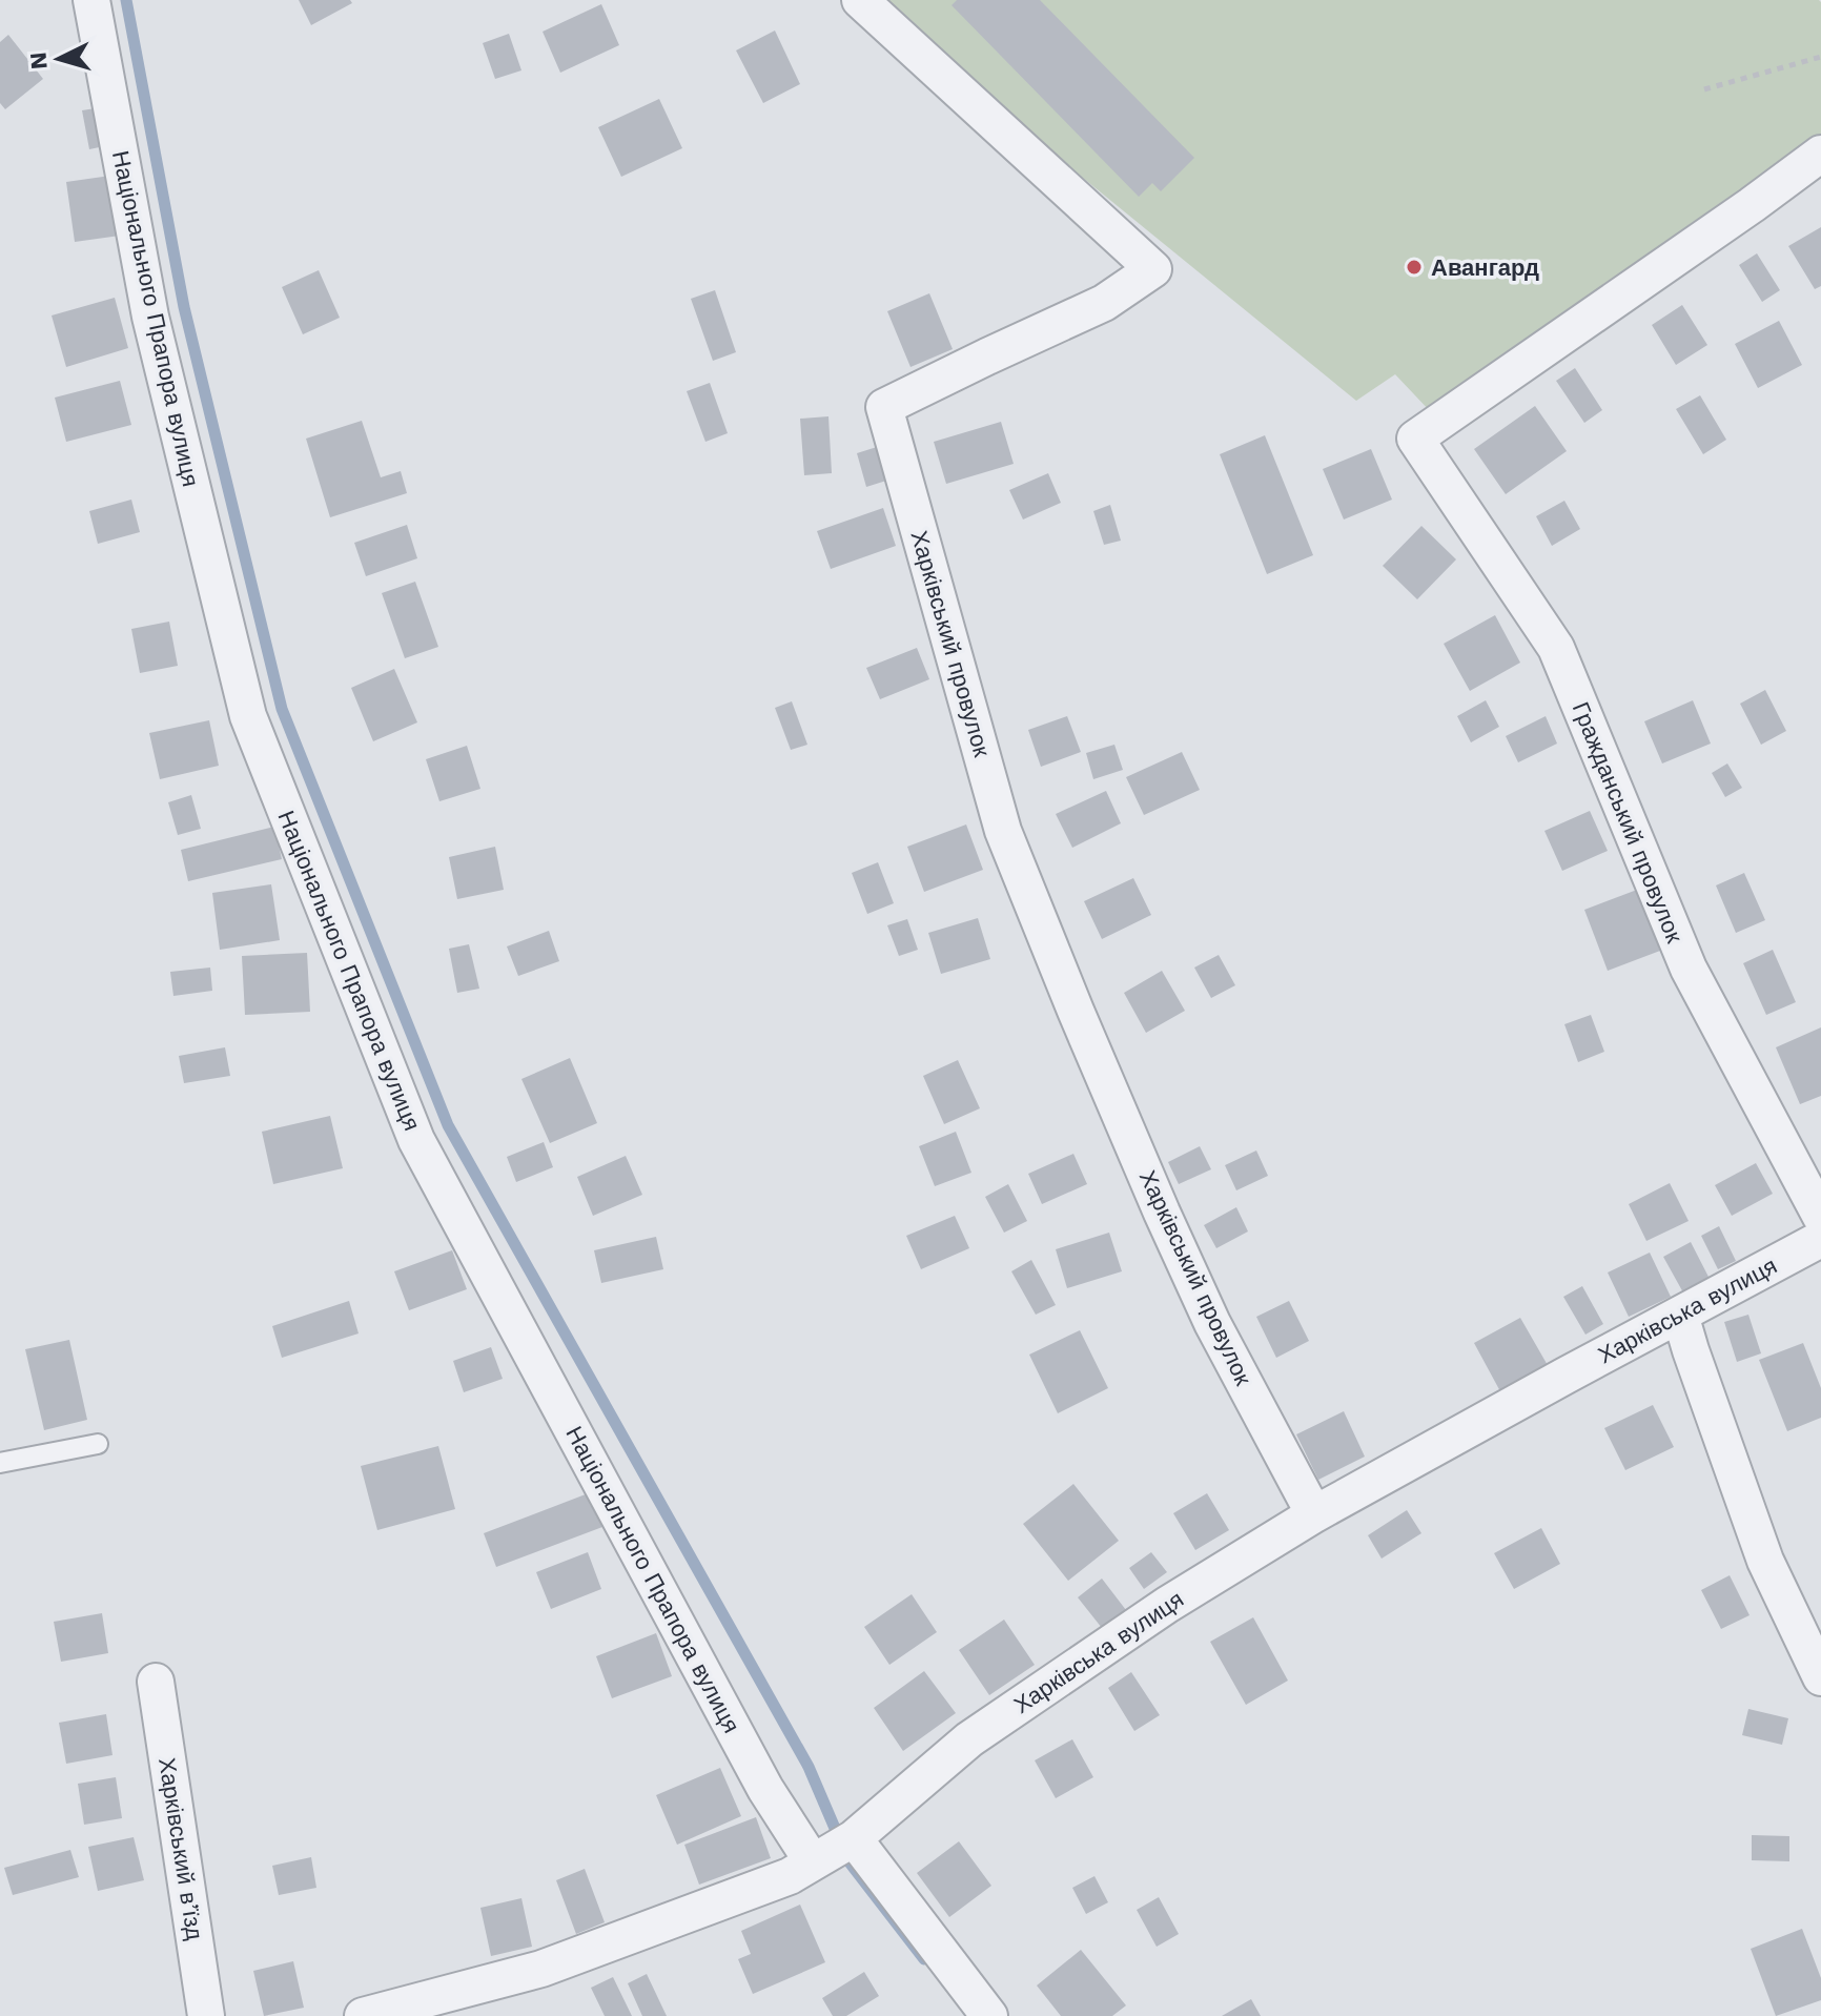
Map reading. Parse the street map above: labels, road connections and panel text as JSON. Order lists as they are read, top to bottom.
{
  "streets": {
    "street": [
      "Національного Прапора вулиця",
      "Харківський провулок",
      "Гражданський провулок",
      "Харківська вулиця",
      "Харківський в’їзд"
    ]
  },
  "crossings": [
    ["Національного Прапора вулиця", "Харківська вулиця"],
    ["Харківський провулок", "Харківська вулиця"]
  ],
  "places": ["Авангард"],
  "north": "left"
}
